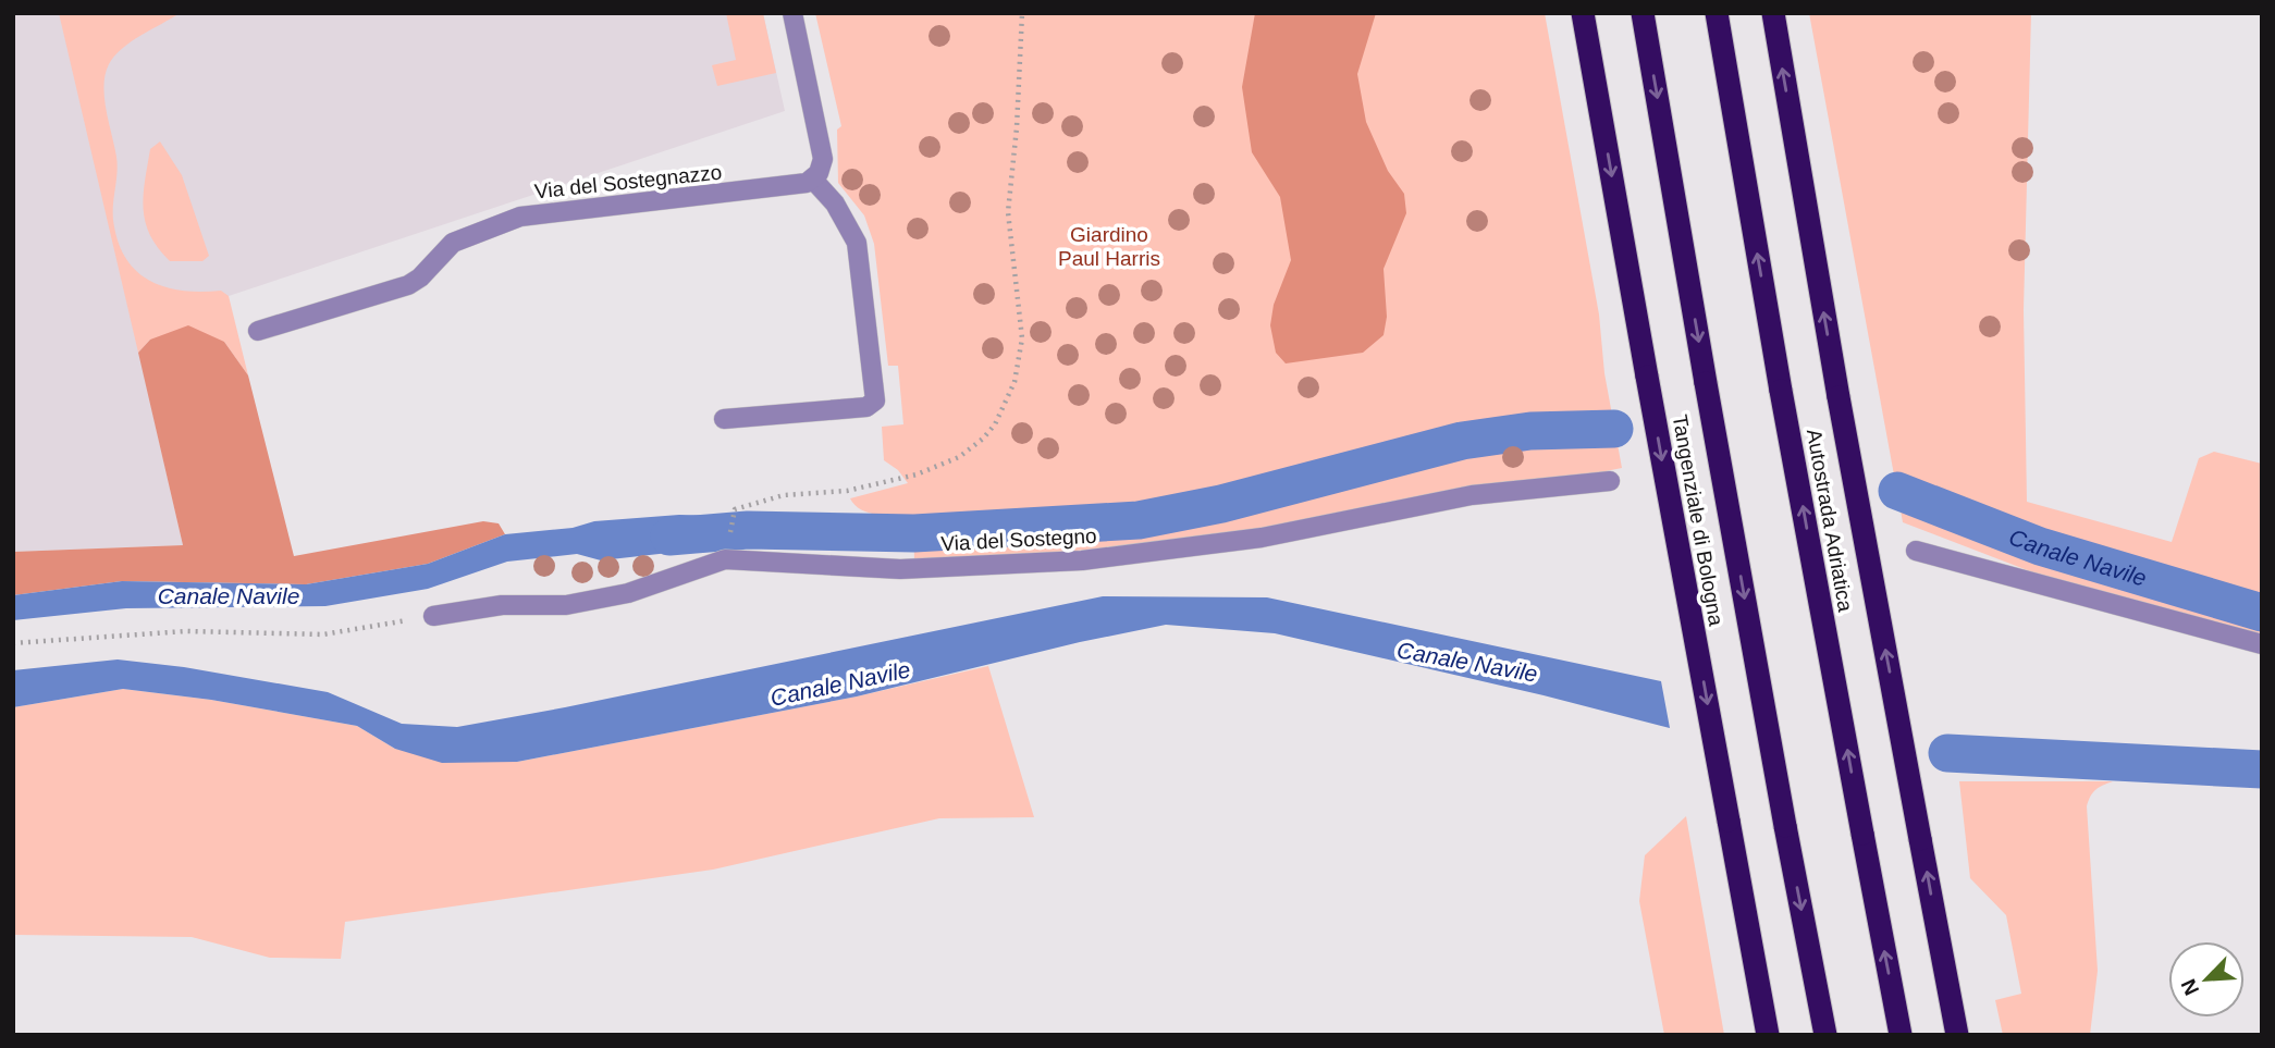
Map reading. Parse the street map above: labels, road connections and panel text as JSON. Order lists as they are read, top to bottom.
{
  "streets": {
    "highway": ["Tangenziale di Bologna", "Autostrada Adriatica"],
    "street": ["Via del Sostegnazzo", "Via del Sostegno"]
  },
  "water": ["Canale Navile"],
  "parks": ["Giardino Paul Harris"],
  "north": "bottom left"
}
